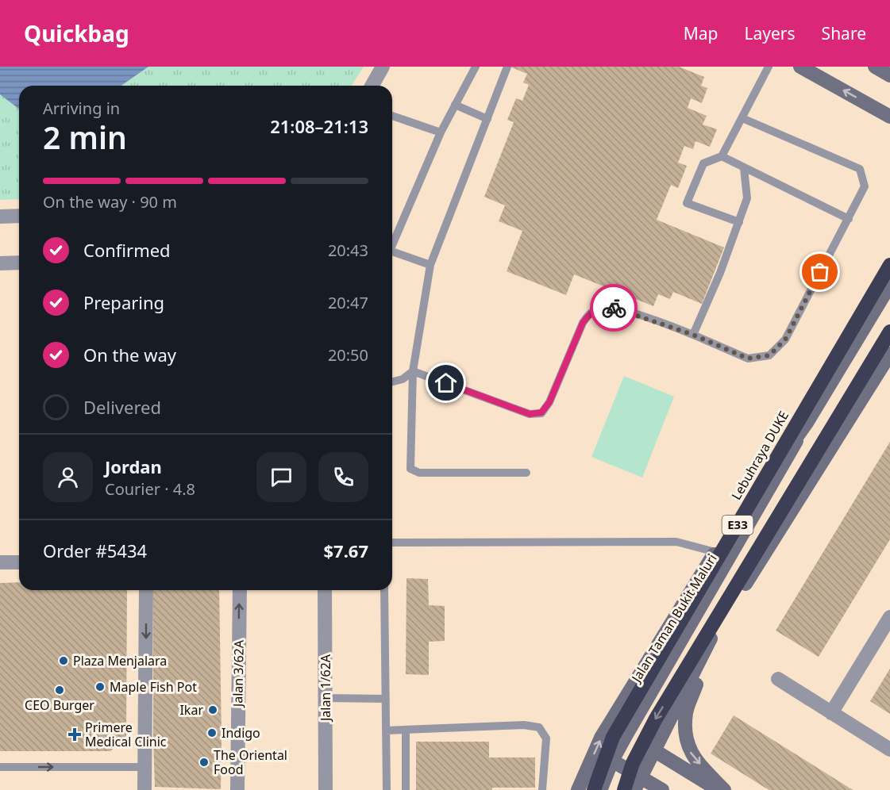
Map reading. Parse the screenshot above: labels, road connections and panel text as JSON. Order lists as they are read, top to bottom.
{
  "streets": {
    "highway": ["Lebuhraya DUKE", "E33"],
    "main road": ["Jalan Taman Bukit Maluri"],
    "street": ["Jalan 3/62A", "Jalan 1/62A"]
  },
  "places": {
    "other": [
      "Plaza Menjalara",
      "Maple Fish Pot",
      "CEO Burger",
      "Ikar",
      "Indigo",
      "The Oriental Food"
    ],
    "health": ["Primere Medical Clinic"]
  },
  "page": {
    "header": "Quickbag",
    "nav": ["Map", "Layers", "Share"],
    "heading": ["2 min", "Arriving in", "21:08–21:13"],
    "panel": [
      "Jordan",
      "Courier · 4.8",
      "Order #5434",
      "$7.67"
    ],
    "bar": "On the way · 90 m",
    "list": [
      ["Confirmed", "20:43"],
      ["Preparing", "20:47"],
      ["On the way", "20:50"],
      "Delivered"
    ]
  }
}
